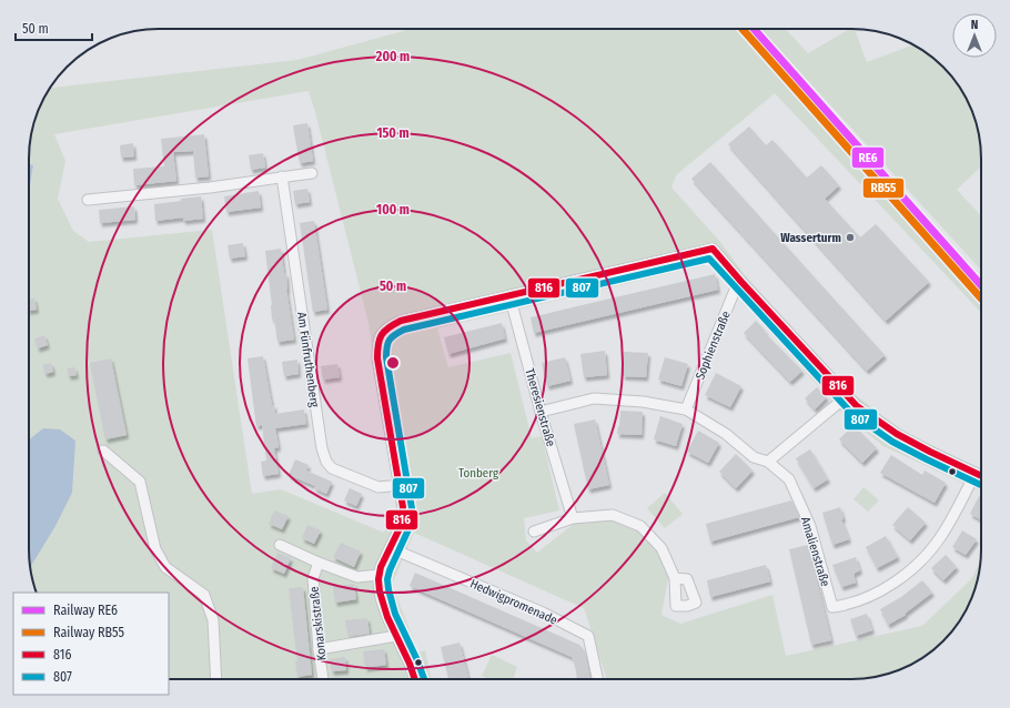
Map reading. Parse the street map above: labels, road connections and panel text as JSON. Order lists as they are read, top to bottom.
{
  "streets": {
    "street": [
      "Sophienstraße",
      "Am Fünfruthenberg",
      "Theresienstraße",
      "Amalienstraße",
      "Hedwigpromenade",
      "Konarskistraße"
    ]
  },
  "crossings": [
    ["Sophienstraße", "Amalienstraße"],
    ["Theresienstraße", "Amalienstraße"]
  ],
  "parks": ["Tonberg"],
  "places": ["Wasserturm"],
  "lines": [
    "rail line RE6",
    "rail line RB55",
    "transit line 816",
    "transit line 807"
  ],
  "legend": [
    "Railway RE6",
    "Railway RB55",
    "816",
    "807"
  ],
  "scale_bar": "50 m",
  "north": "top",
  "rings": [
    "200 m",
    "150 m",
    "100 m",
    "50 m"
  ]
}
